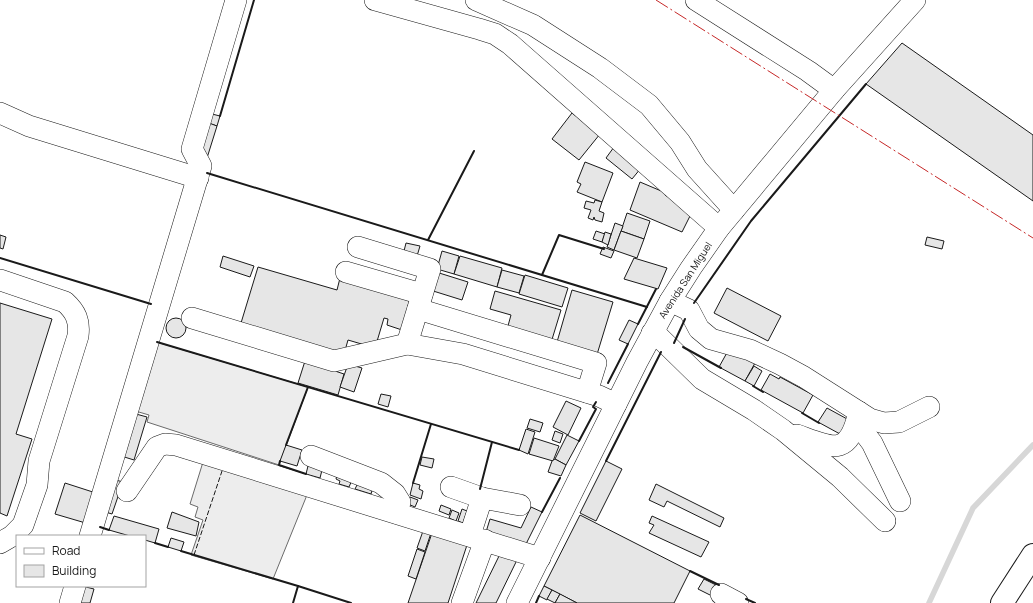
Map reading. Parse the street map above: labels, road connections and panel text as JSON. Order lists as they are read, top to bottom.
{
  "streets": {
    "street": ["Avenida San Miguel"]
  },
  "legend": ["Road", "Building"]
}
